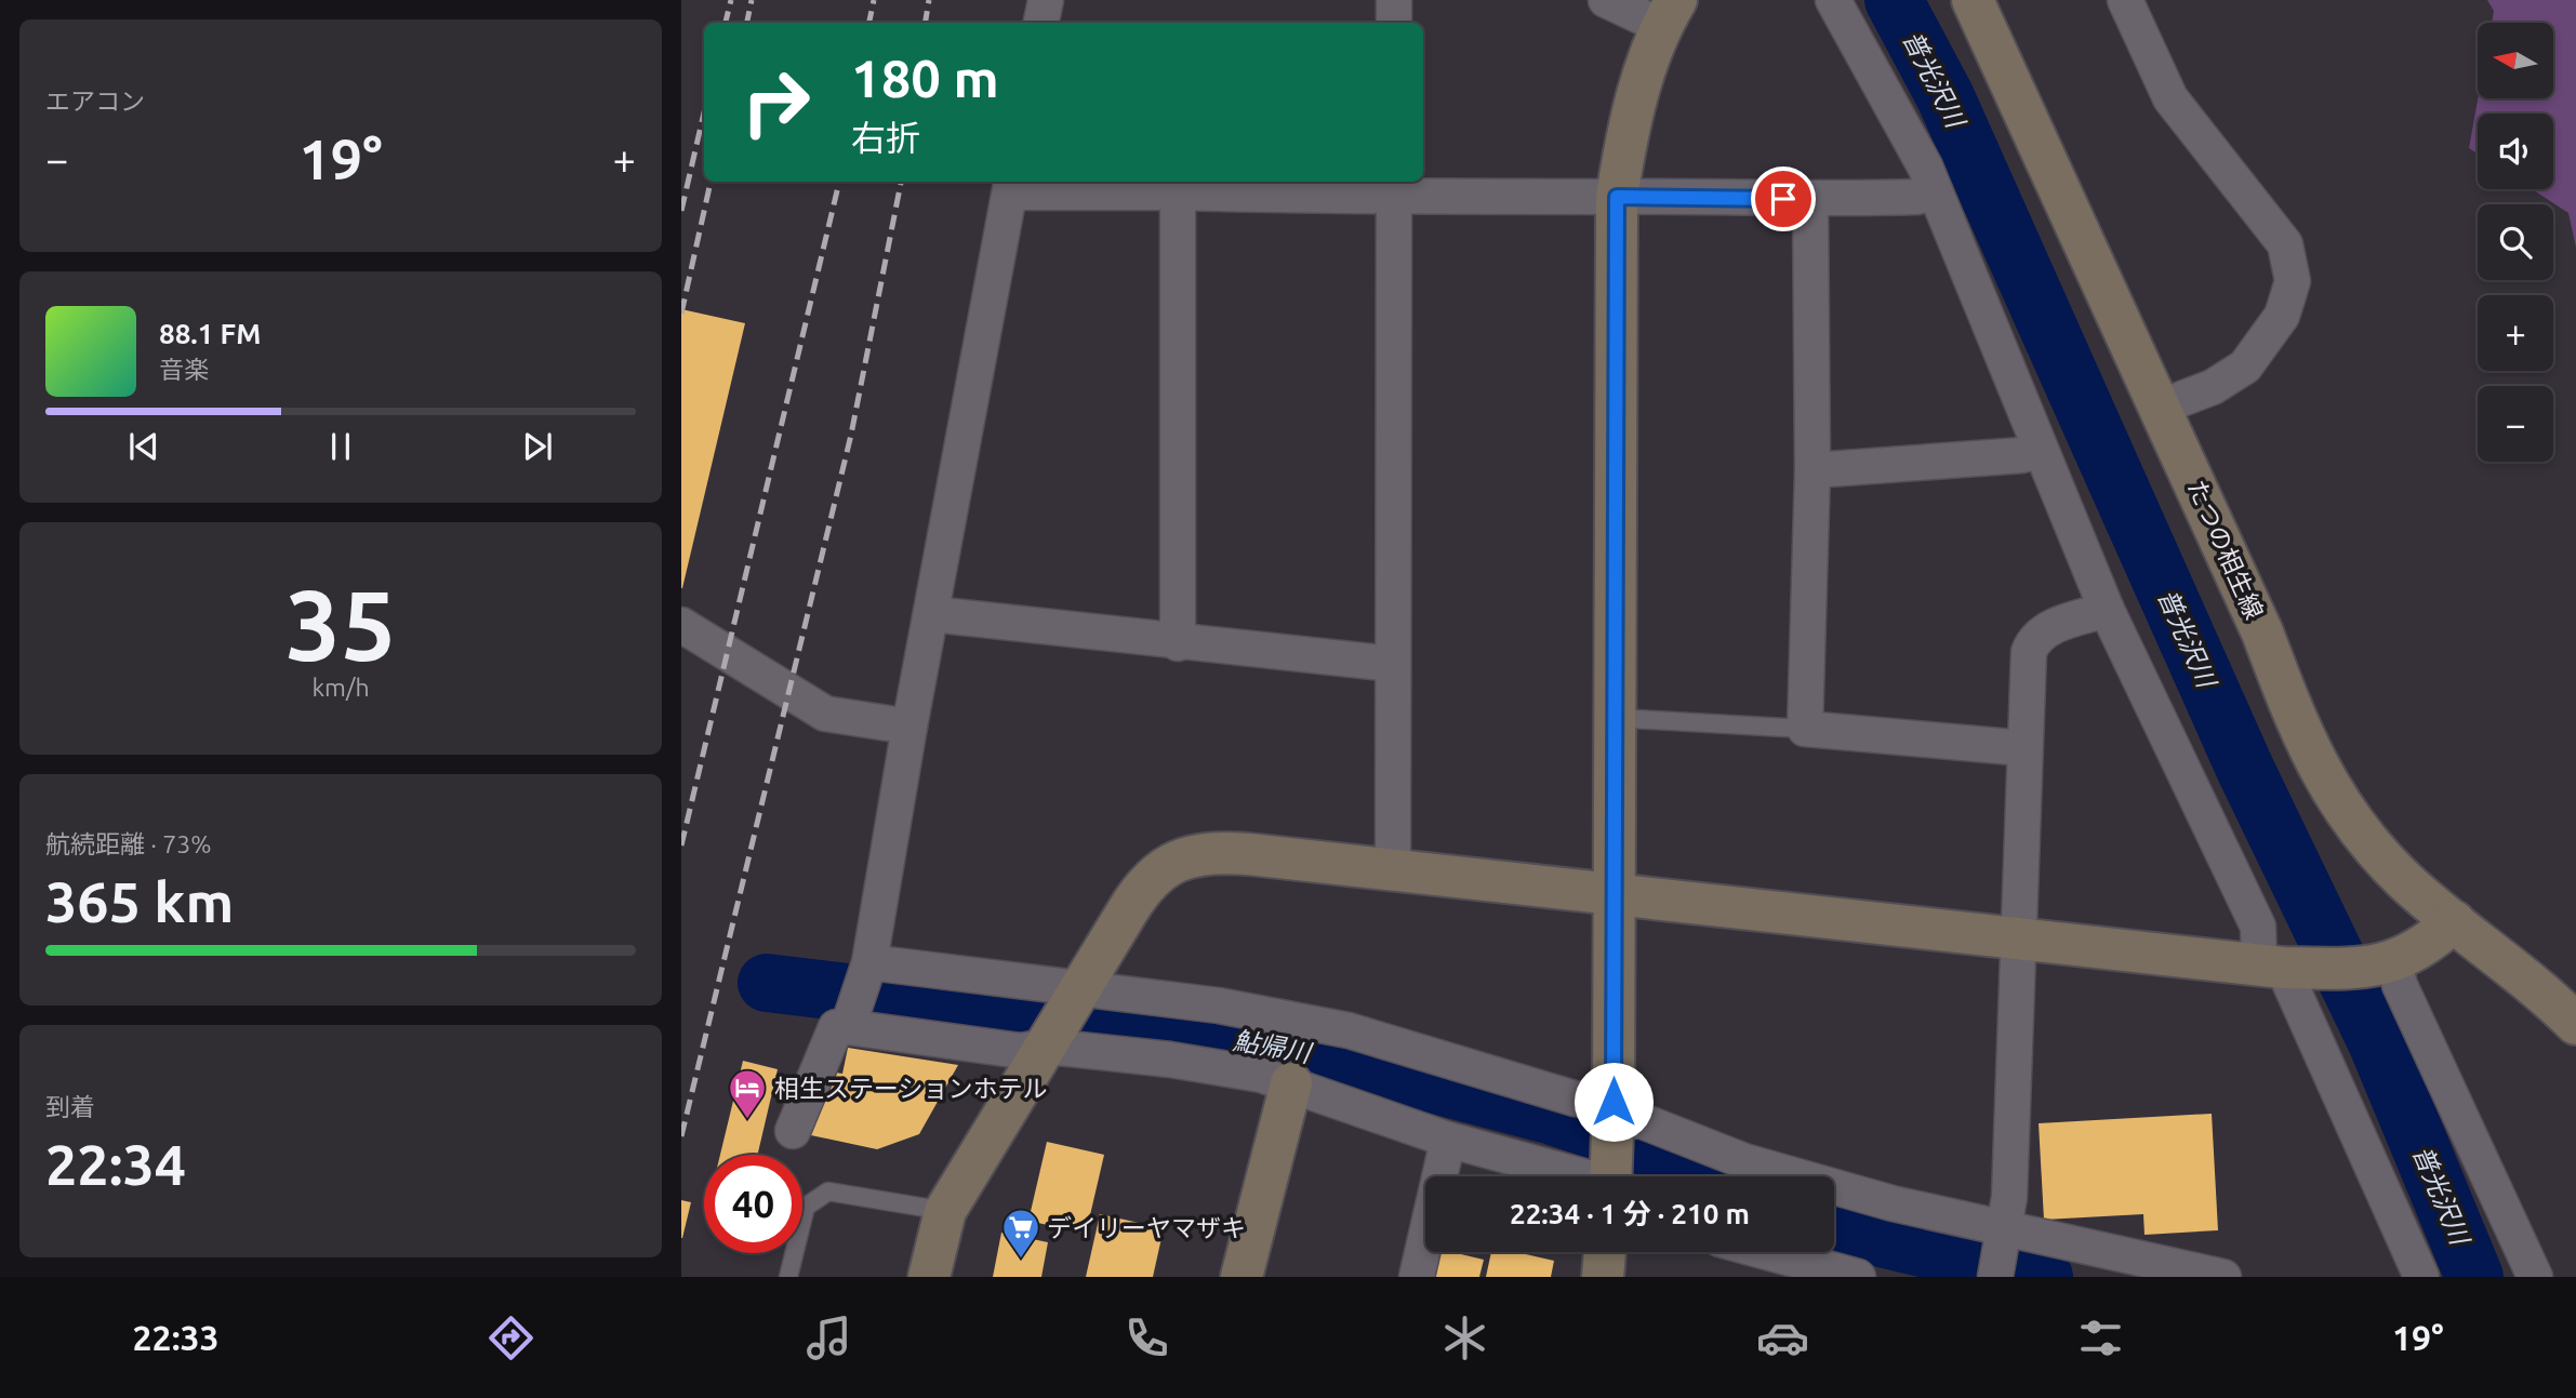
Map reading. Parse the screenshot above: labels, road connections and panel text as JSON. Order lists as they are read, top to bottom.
{
  "streets": {
    "street": ["たつの相生線"]
  },
  "water": ["普光沢川", "鮎帰川"],
  "places": {
    "hotel": ["相生ステーションホテル"],
    "supermarket": ["デイリーヤマザキ"]
  },
  "north": "left",
  "page": {
    "tile": [
      "エアコン",
      ["35", "km/h"],
      ["航続距離 · 73%", "365 km"],
      ["到着", "22:34"]
    ],
    "map_buttons": ["+", "−"],
    "turn": ["180 m", "右折"],
    "heat": ["−", "19°", "+"],
    "song": ["88.1 FM", "音楽"],
    "limit": "40",
    "trip": "22:34 · 1 分 · 210 m",
    "tabs": ["22:33", "19°"]
  }
}
